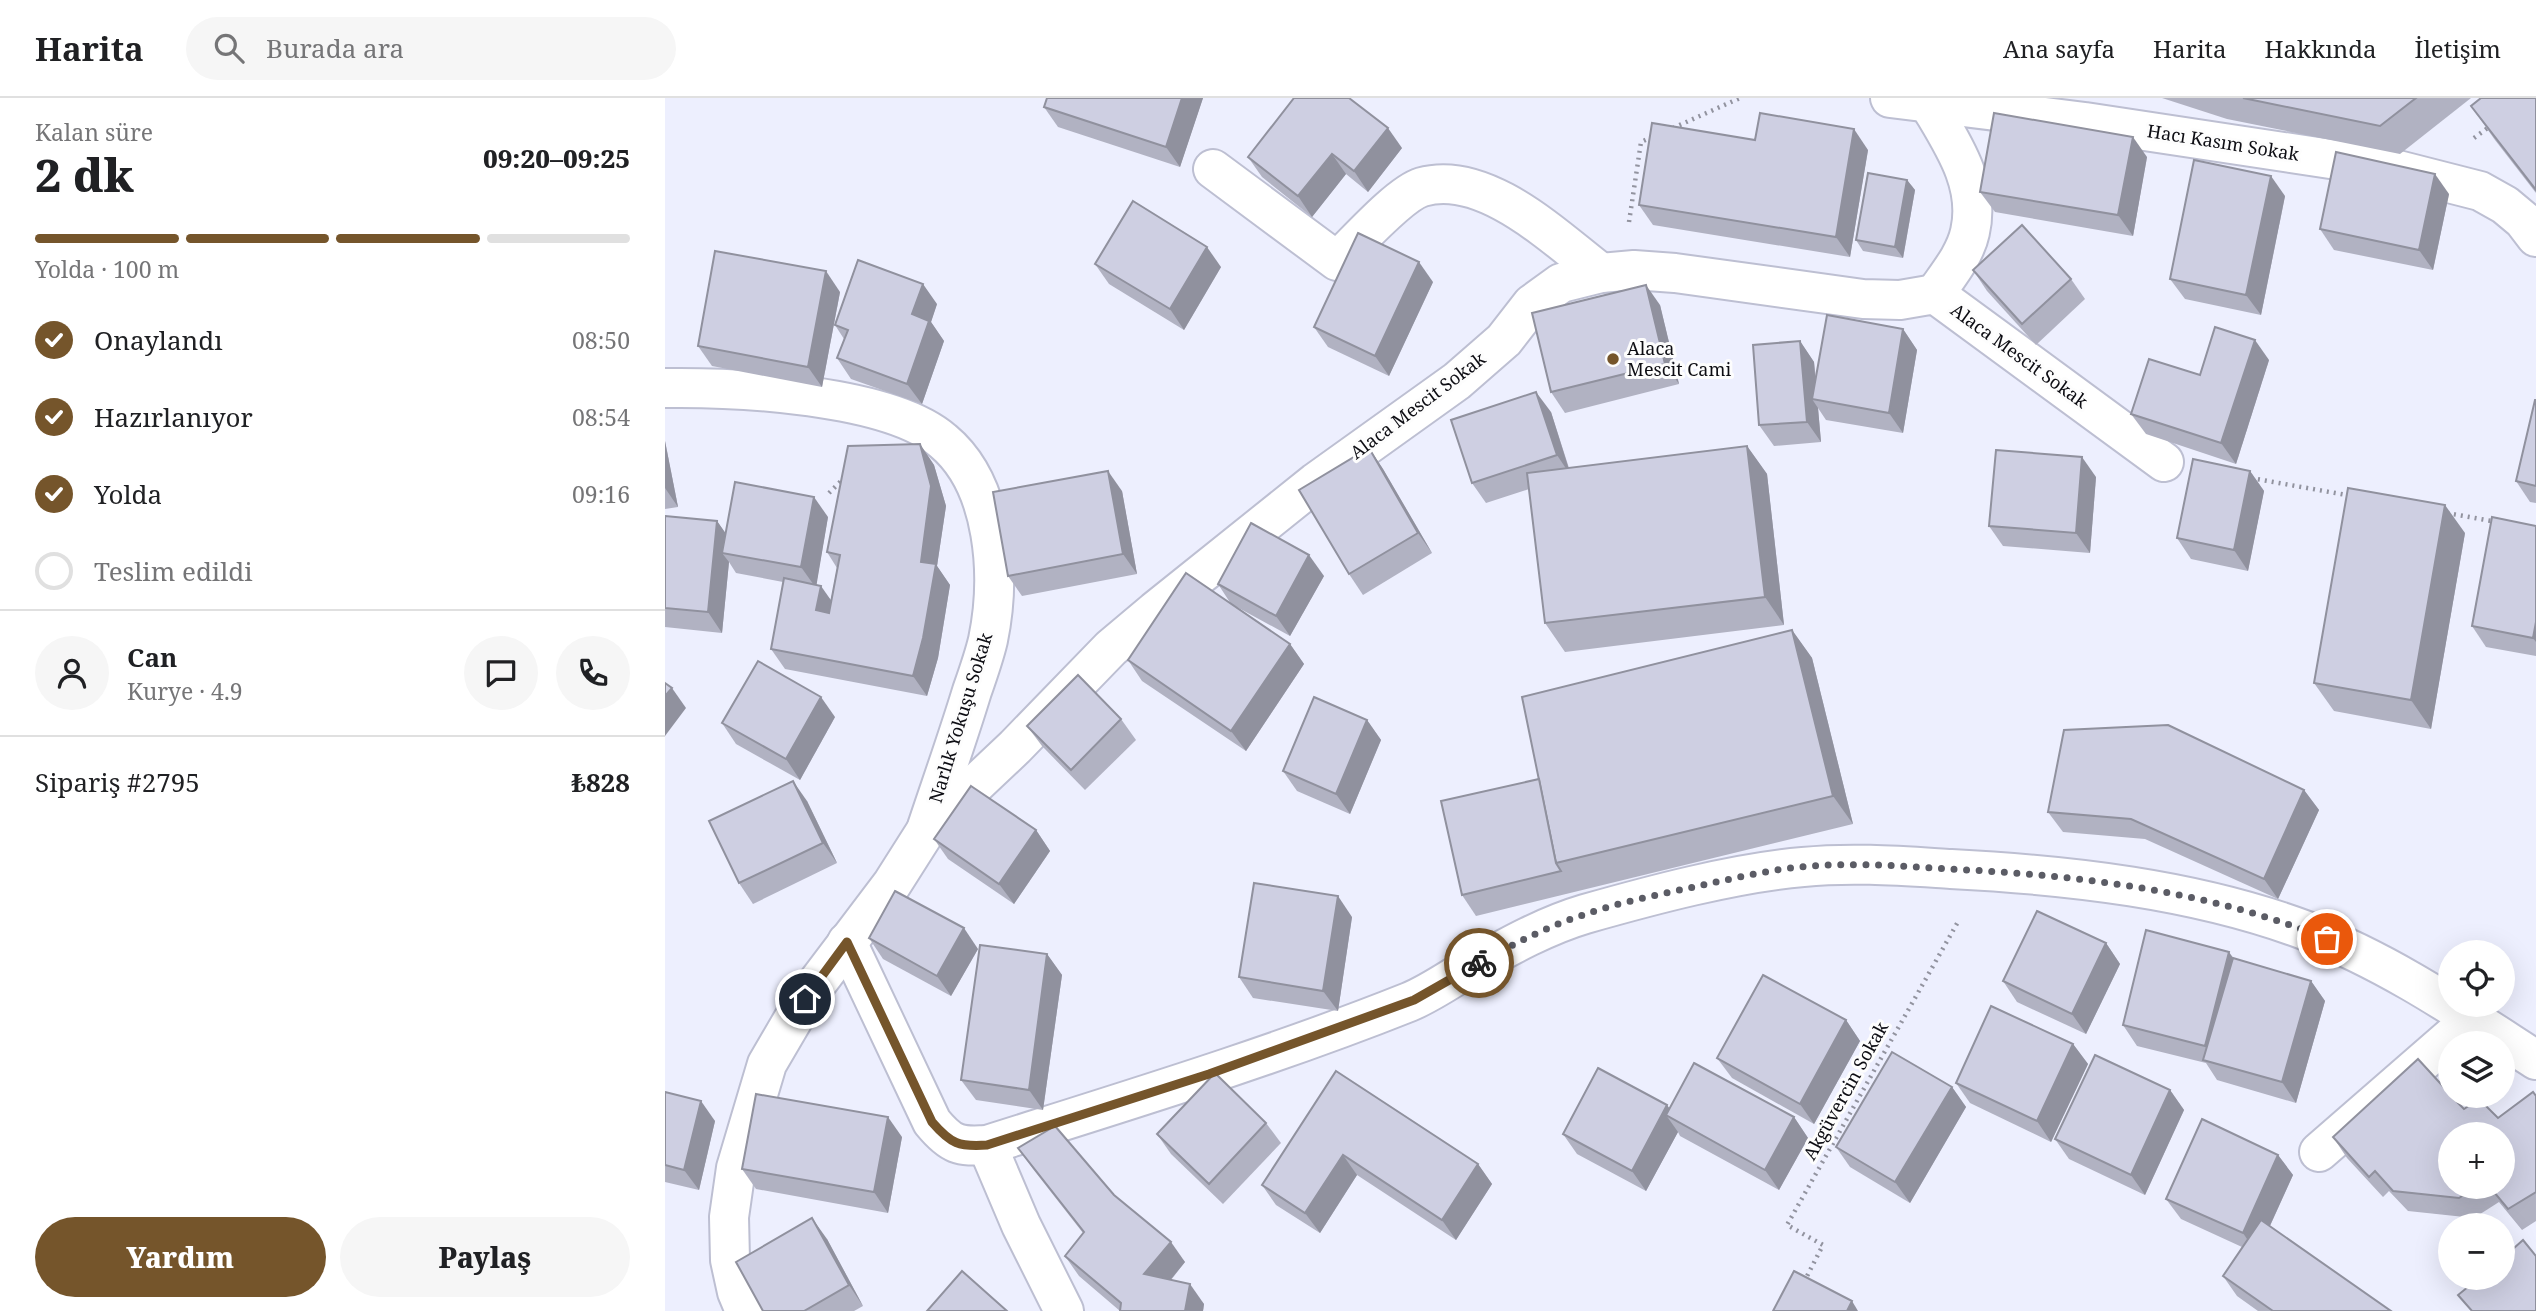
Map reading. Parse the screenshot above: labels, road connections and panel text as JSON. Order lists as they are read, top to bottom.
{
  "streets": {
    "street": ["Hacı Kasım Sokak", "Alaca Mescit Sokak", "Narlık Yokuşu Sokak"],
    "path": ["Akgüvercin Sokak"]
  },
  "crossings": [
    ["Alaca Mescit Sokak", "Narlık Yokuşu Sokak"]
  ],
  "places": ["Alaca Mescit Cami"],
  "page": {
    "header": "Harita",
    "search": "Burada ara",
    "nav": [
      "Ana sayfa",
      "Harita",
      "Hakkında",
      "İletişim"
    ],
    "heading": ["2 dk", "Kalan süre", "09:20–09:25"],
    "panel": [
      "Can",
      "Kurye · 4.9",
      "Sipariş #2795",
      "₺828"
    ],
    "bar": "Yolda · 100 m",
    "list": [
      ["Onaylandı", "08:50"],
      ["Hazırlanıyor", "08:54"],
      ["Yolda", "09:16"],
      "Teslim edildi"
    ],
    "map_buttons": ["+", "−"],
    "buttons": ["Yardım", "Paylaş"]
  }
}
